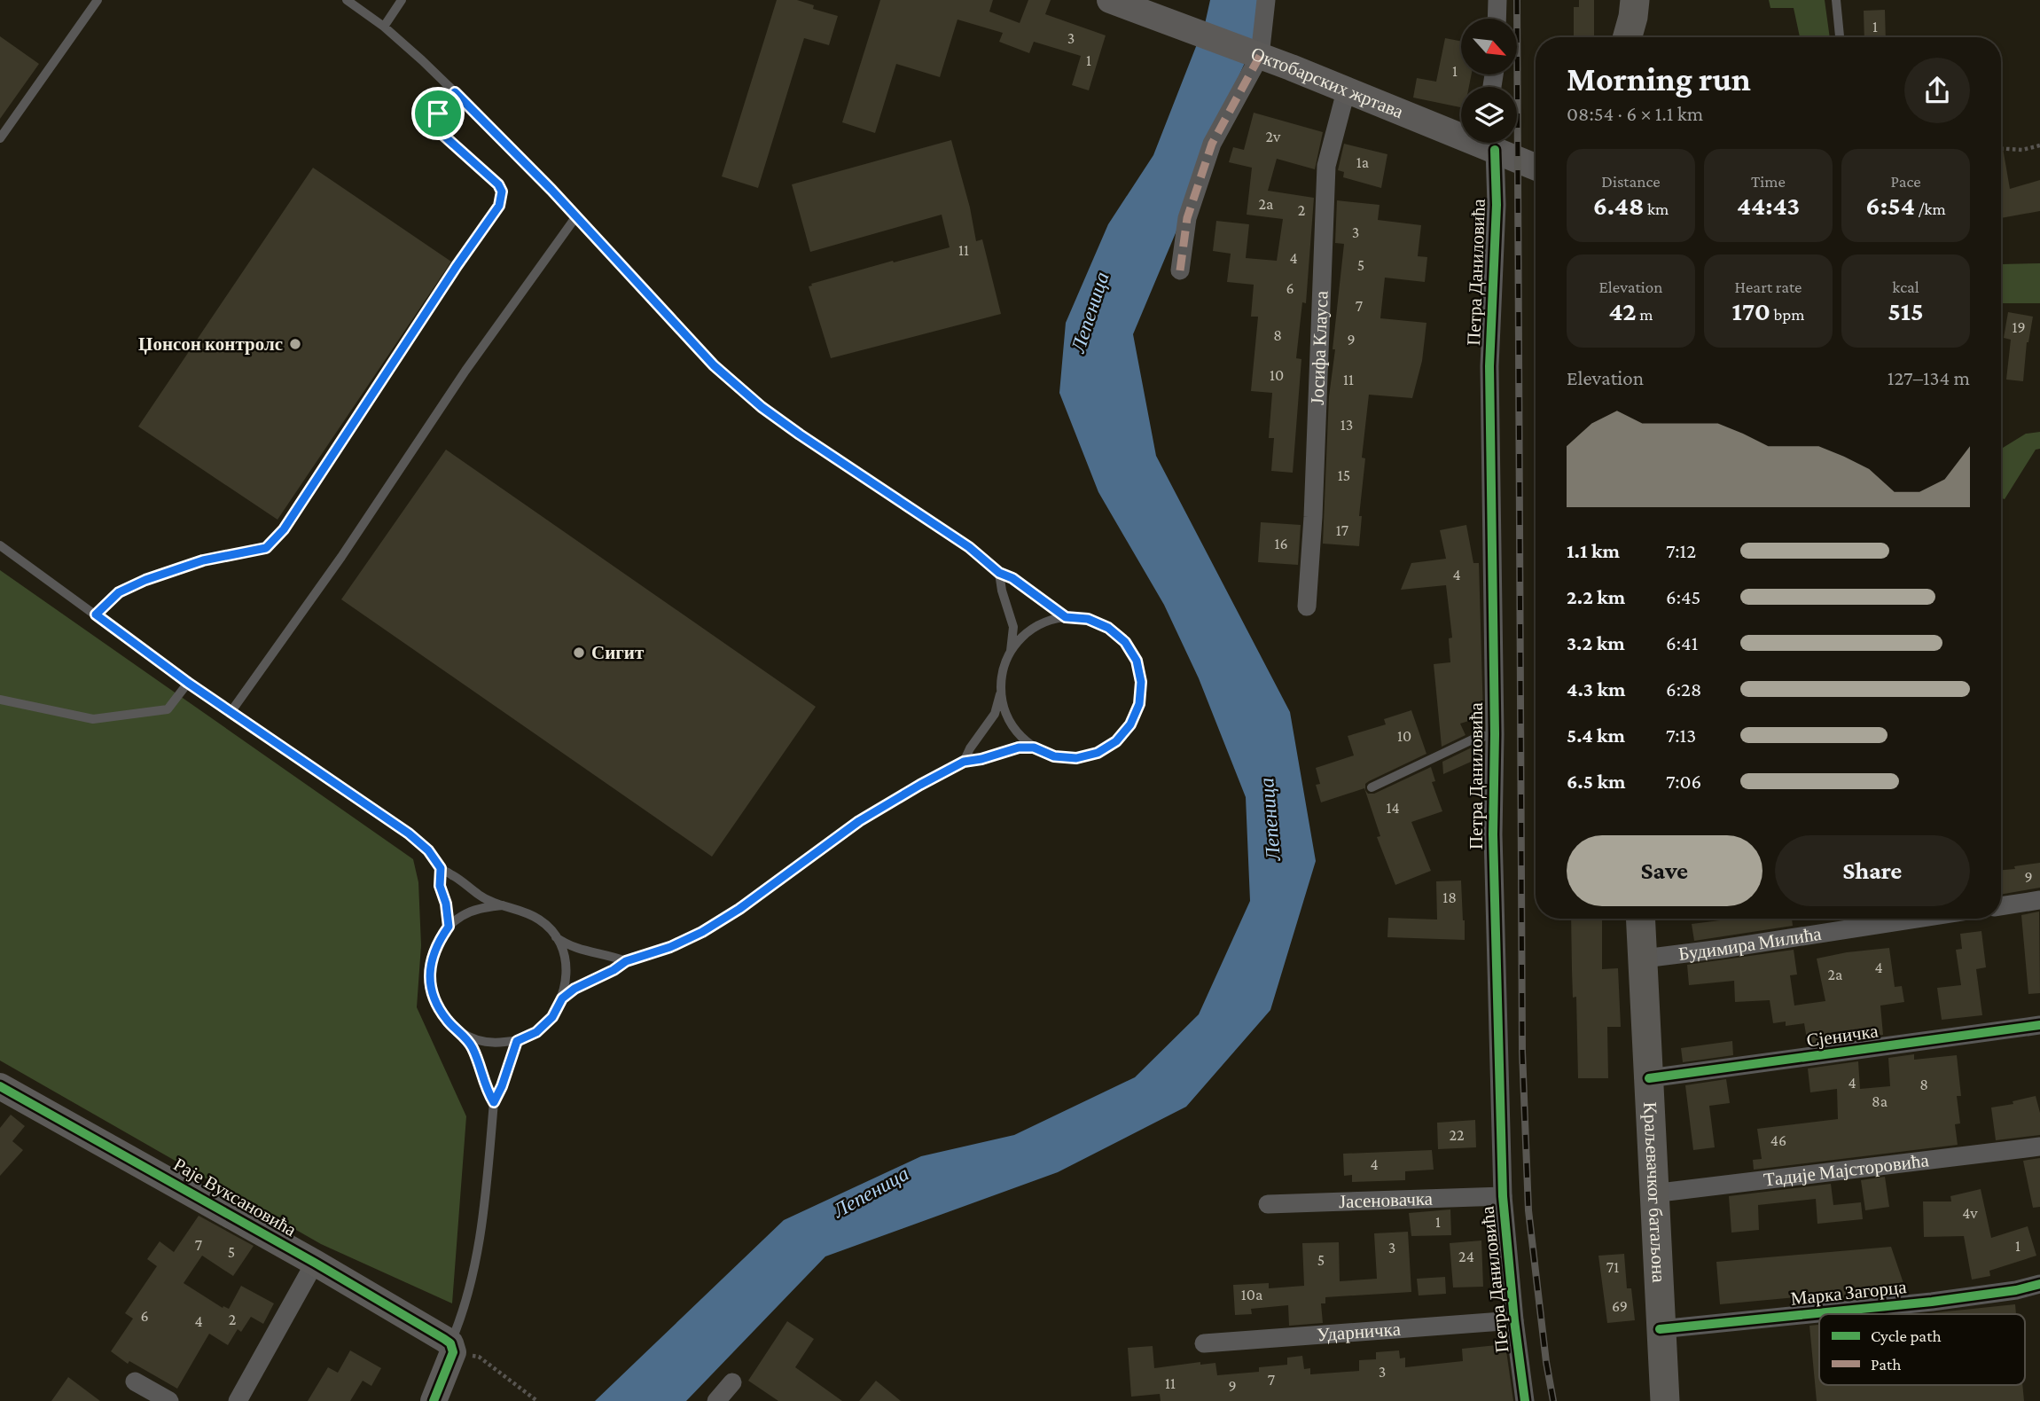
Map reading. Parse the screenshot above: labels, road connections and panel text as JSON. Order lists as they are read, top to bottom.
{
  "streets": {
    "main road": ["Краљевачког батаљона"],
    "street": [
      "Октобарских жртава",
      "Петра Даниловића",
      "Јосифа Клауса",
      "Будимира Милића",
      "Сјеничка",
      "Тадије Мајсторовића",
      "Раје Вуксановића",
      "Јасеновачка",
      "Марка Загорца",
      "Ударничка"
    ]
  },
  "crossings": [
    ["Октобарских жртава", "Јосифа Клауса"],
    ["Петра Даниловића", "Јасеновачка"],
    ["Петра Даниловића", "Ударничка"],
    ["Будимира Милића", "Краљевачког батаљона"],
    ["Сјеничка", "Краљевачког батаљона"],
    ["Тадије Мајсторовића", "Краљевачког батаљона"],
    ["Краљевачког батаљона", "Марка Загорца"]
  ],
  "water": ["Лепеница"],
  "places": ["Џонсон контролс", "Сигит"],
  "house_numbers": [
    "1",
    "3",
    "1",
    "1",
    "2v",
    "1a",
    "2a",
    "2",
    "3",
    "11",
    "4",
    "5",
    "6",
    "7",
    "19",
    "8",
    "9",
    "10",
    "11",
    "13",
    "15",
    "17",
    "16",
    "4",
    "10",
    "14",
    "9",
    "18",
    "4",
    "2a",
    "4",
    "8",
    "8a",
    "22",
    "46",
    "4",
    "4v",
    "1",
    "7",
    "1",
    "3",
    "5",
    "24",
    "5",
    "71",
    "10a",
    "69",
    "6",
    "2",
    "4",
    "3",
    "7",
    "11",
    "9"
  ],
  "legend": ["Cycle path", "Path"],
  "north": "bottom right",
  "page": {
    "heading": ["Morning run", "08:54 · 6 × 1.1 km"],
    "stats": [
      ["Distance", "6.48 km"],
      ["Time", "44:43"],
      ["Pace", "6:54 /km"],
      ["Elevation", "42 m"],
      ["Heart rate", "170 bpm"],
      ["kcal", "515"]
    ],
    "chart": ["Elevation", "127–134 m"],
    "list": [
      {
        "name": "1.1 km",
        "note": "7:12"
      },
      {
        "name": "2.2 km",
        "note": "6:45"
      },
      {
        "name": "3.2 km",
        "note": "6:41"
      },
      {
        "name": "4.3 km",
        "note": "6:28"
      },
      {
        "name": "5.4 km",
        "note": "7:13"
      },
      {
        "name": "6.5 km",
        "note": "7:06"
      }
    ],
    "buttons": ["Save", "Share"]
  }
}
